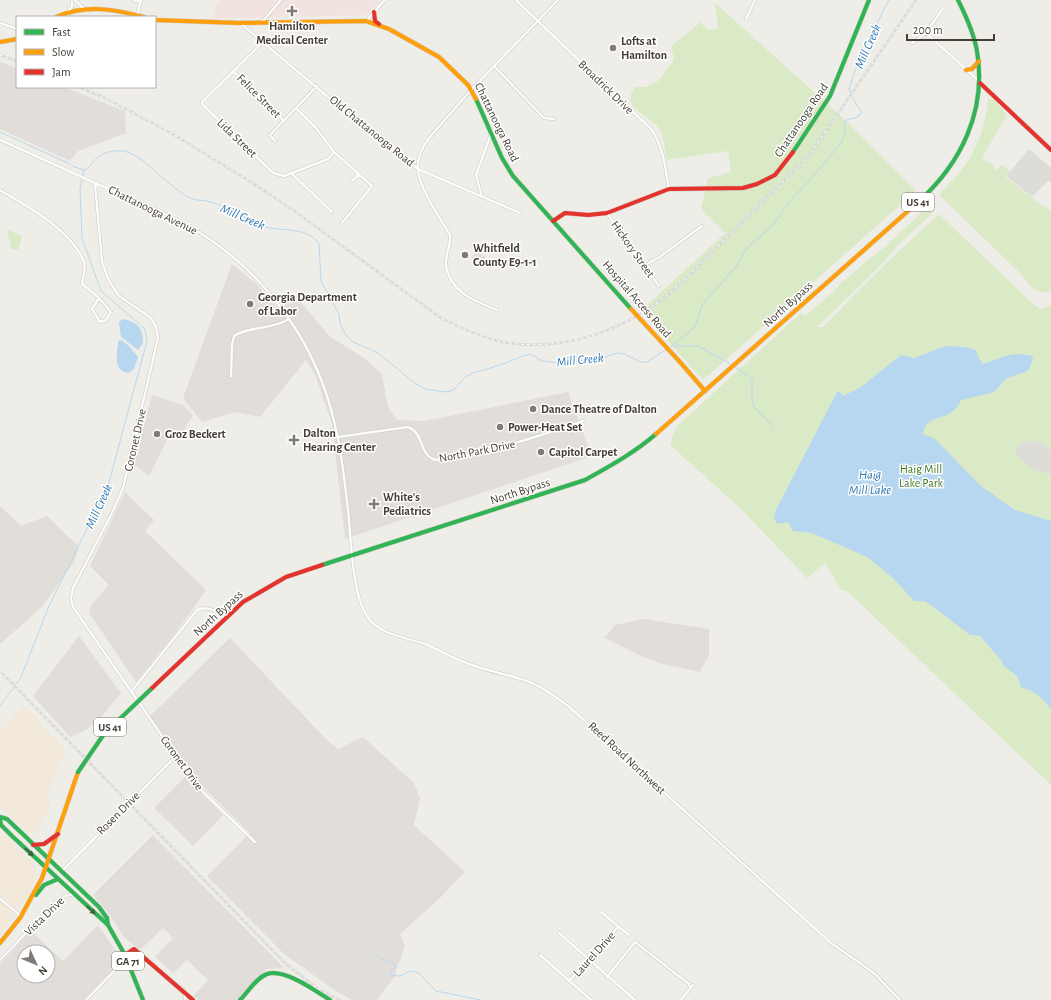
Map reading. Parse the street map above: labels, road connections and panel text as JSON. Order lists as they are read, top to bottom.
{
  "streets": {
    "main road": [
      "Chattanooga Road",
      "US 41",
      "Hospital Access Road",
      "North Bypass",
      "GA 71"
    ],
    "street": [
      "Broadrick Drive",
      "Felice Street",
      "Old Chattanooga Road",
      "Lida Street",
      "Chattanooga Avenue",
      "Hickory Street",
      "Coronet Drive",
      "North Park Drive",
      "Reed Road Northwest",
      "Rosen Drive",
      "Vista Drive",
      "Laurel Drive"
    ]
  },
  "crossings": [
    ["Broadrick Drive", "Chattanooga Road"],
    ["Felice Street", "Lida Street"],
    ["Chattanooga Road", "Old Chattanooga Road"],
    ["Chattanooga Road", "Hickory Street"],
    ["Chattanooga Road", "Hospital Access Road"],
    ["Chattanooga Avenue", "North Bypass"],
    ["Chattanooga Avenue", "Coronet Drive"],
    ["Chattanooga Avenue", "North Park Drive"],
    ["Chattanooga Avenue", "Reed Road Northwest"],
    ["Hospital Access Road", "North Bypass"],
    ["North Bypass", "Reed Road Northwest"],
    ["North Bypass", "GA 71"],
    ["Coronet Drive", "Rosen Drive"],
    ["Rosen Drive", "GA 71"],
    ["Vista Drive", "GA 71"]
  ],
  "water": ["Mill Creek", "Haig Mill Lake"],
  "parks": ["Haig Mill Lake Park"],
  "places": {
    "health": ["Hamilton Medical Center", "Dalton Hearing Center", "White's Pediatrics"],
    "other": [
      "Lofts at Hamilton",
      "Whitfield County E9-1-1",
      "Georgia Department of Labor",
      "Dance Theatre of Dalton",
      "Power-Heat Set",
      "Groz Beckert",
      "Capitol Carpet"
    ]
  },
  "legend": ["Fast", "Slow", "Jam"],
  "scale_bar": "200 m",
  "north": "bottom right"
}
